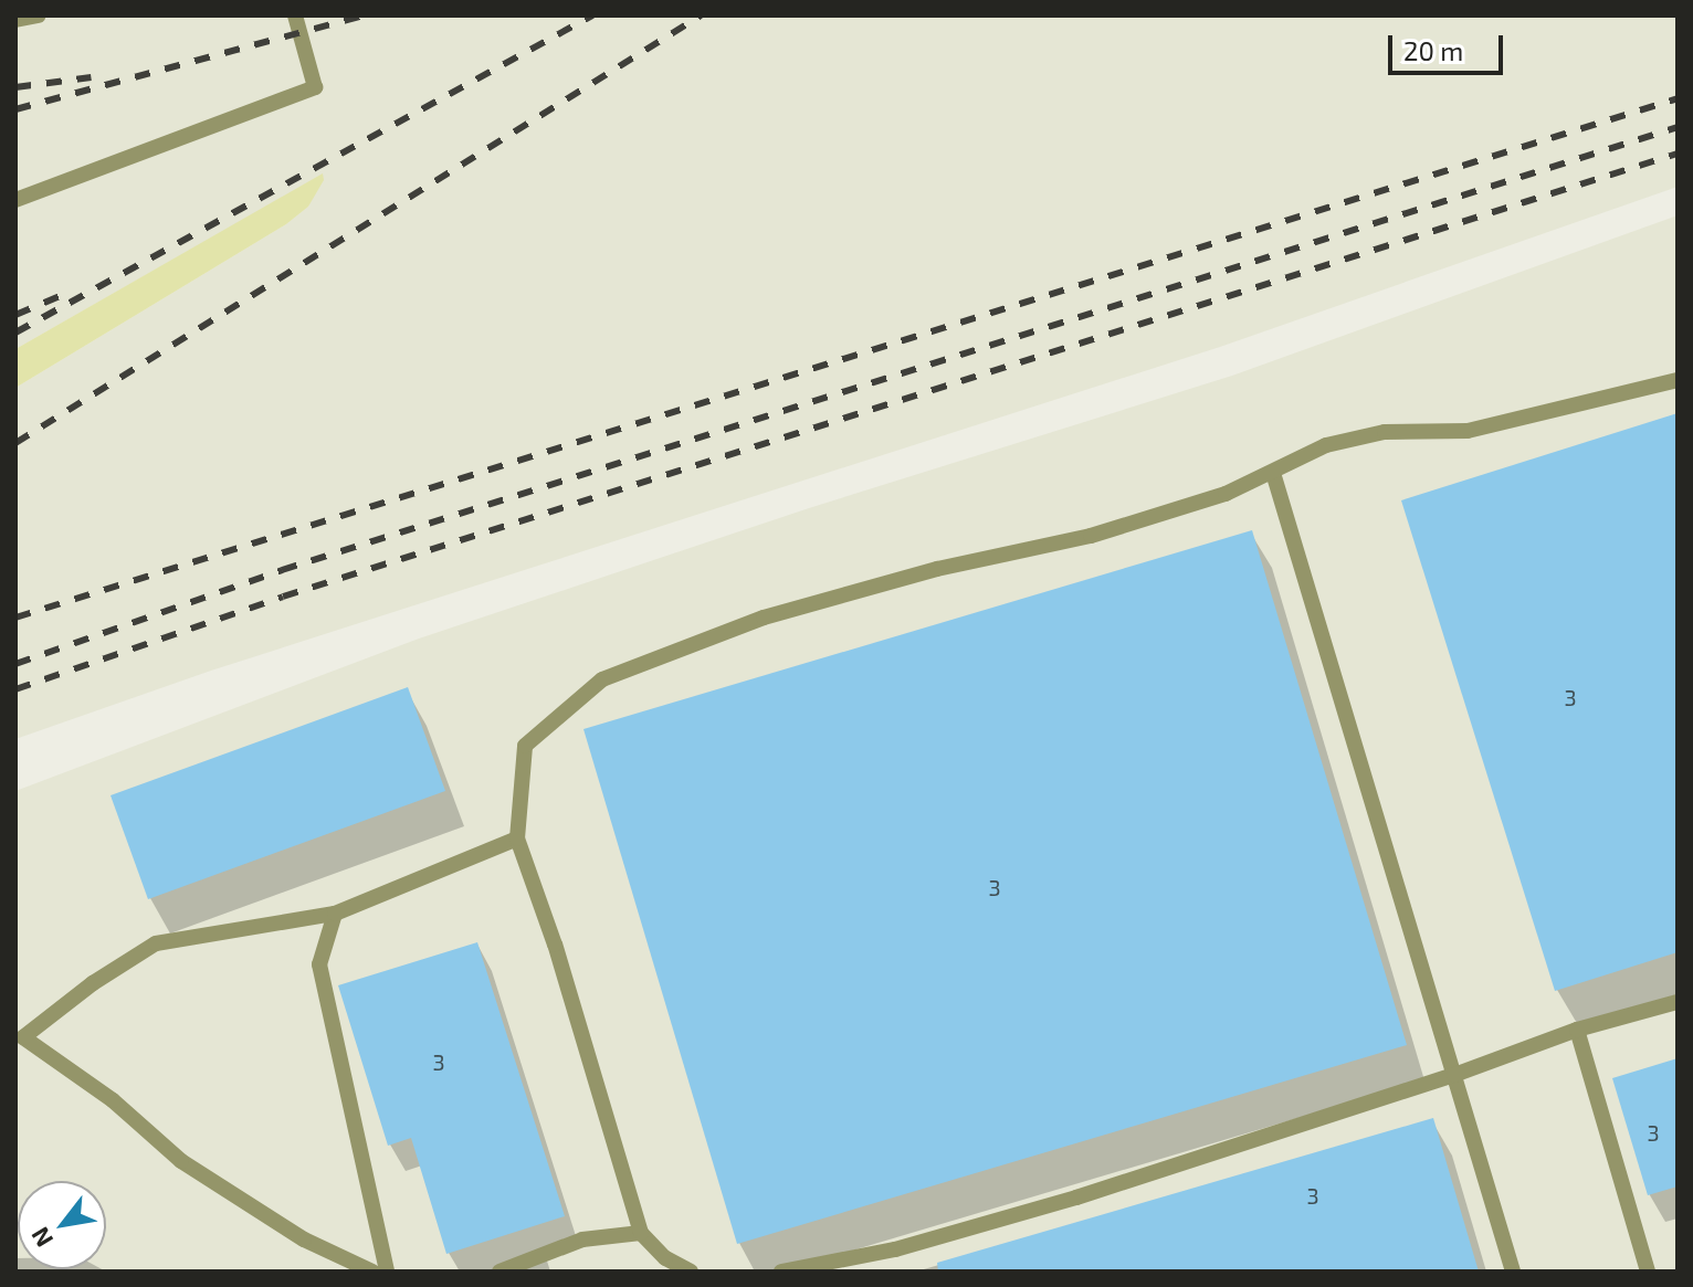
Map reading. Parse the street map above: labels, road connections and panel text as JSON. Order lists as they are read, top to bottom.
{
  "house_numbers": [
    "3",
    "3",
    "3",
    "3",
    "3"
  ],
  "scale_bar": "20 m",
  "north": "bottom left"
}
